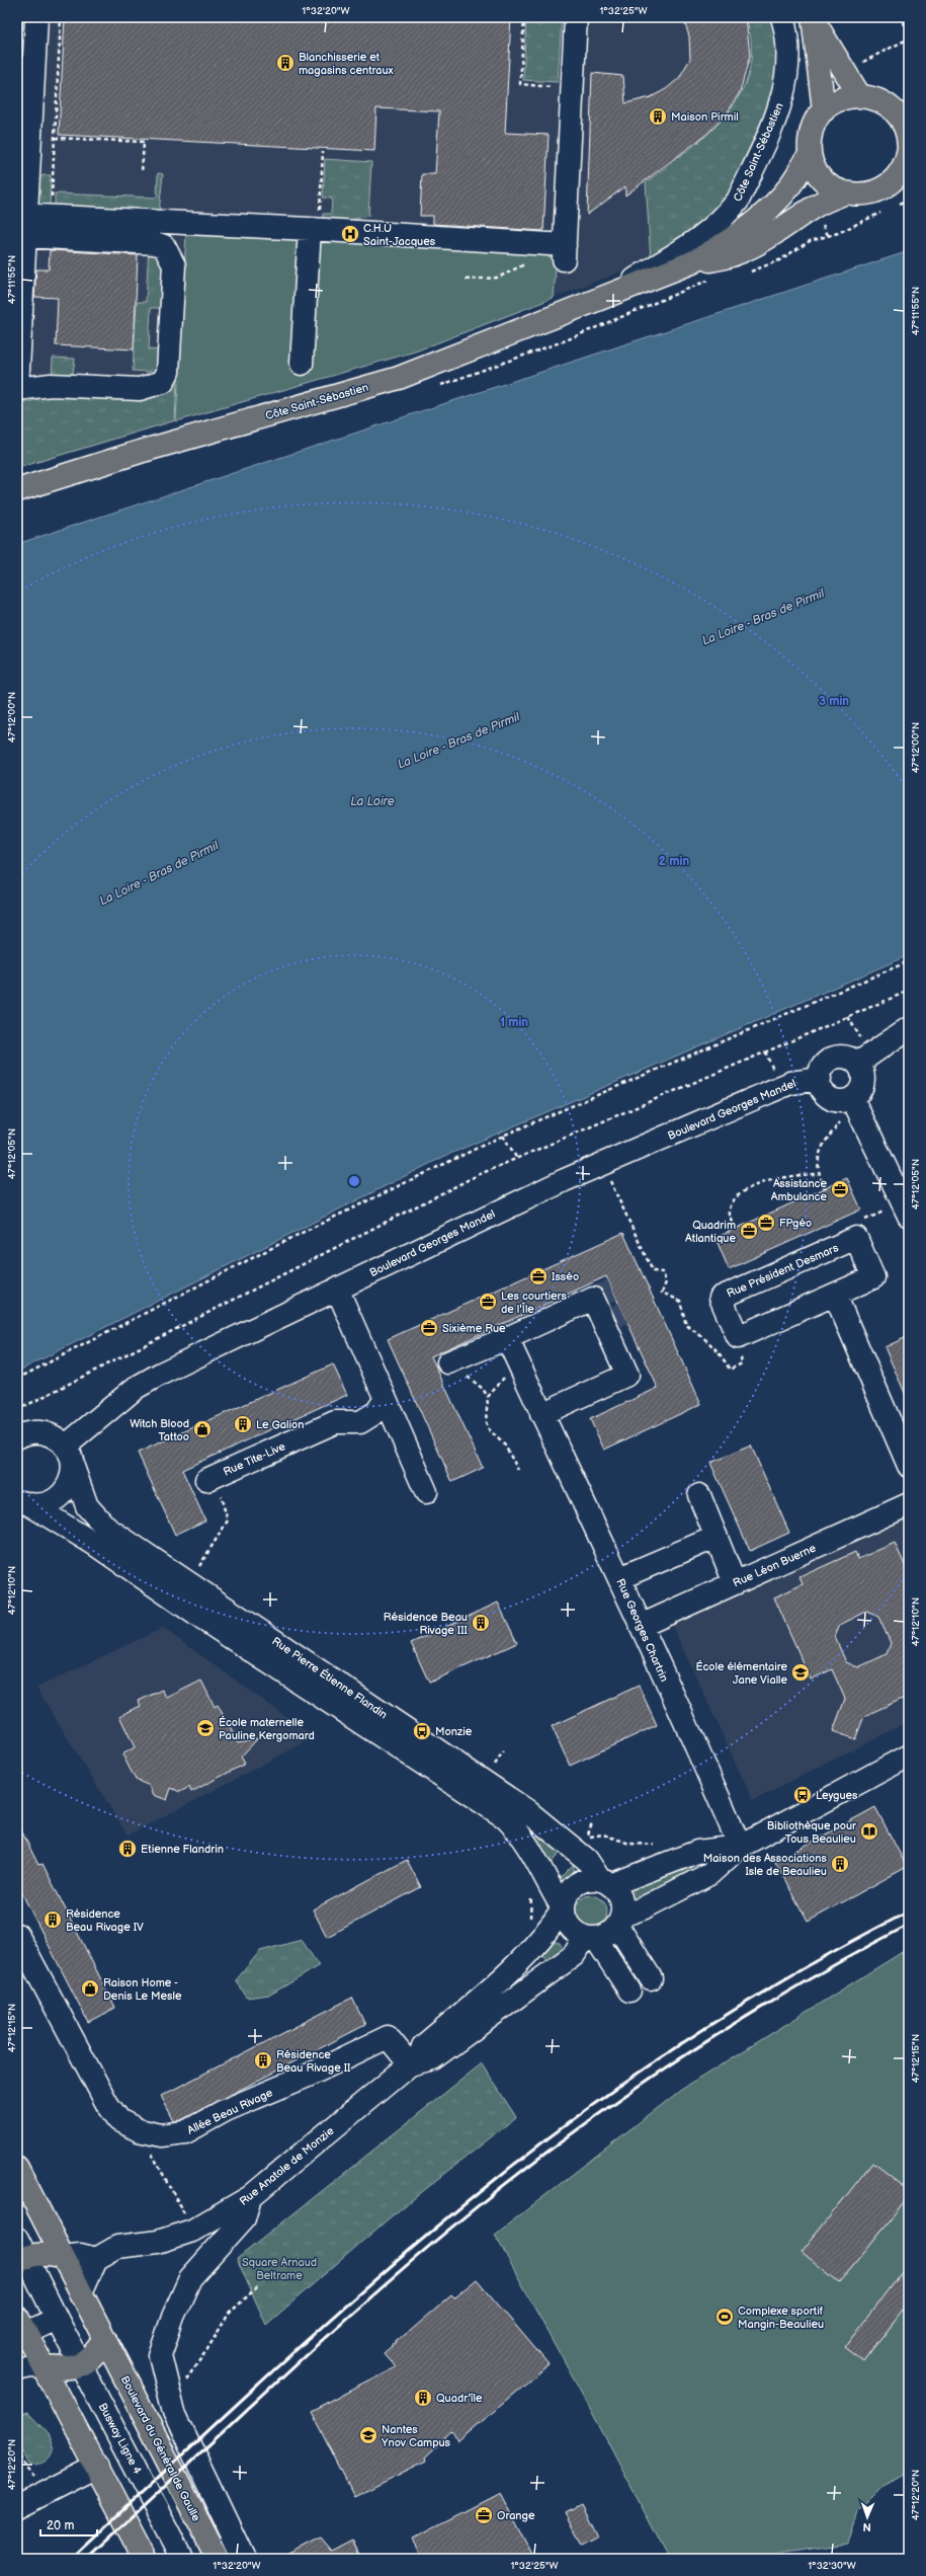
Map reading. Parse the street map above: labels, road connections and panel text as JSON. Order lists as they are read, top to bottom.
{
  "streets": {
    "main road": ["Côte Saint-Sébastien", "Boulevard du Général de Gaulle"],
    "street": [
      "Boulevard Georges Mandel",
      "Rue Président Desmars",
      "Rue Tite-Live",
      "Rue Léon Buerne",
      "Rue Georges Chartrin",
      "Rue Pierre Étienne Flandin",
      "Allée Beau Rivage",
      "Rue Anatole de Monzie",
      "Busway Ligne 4"
    ]
  },
  "crossings": [
    ["Boulevard Georges Mandel", "Rue Pierre Étienne Flandin"],
    ["Rue Léon Buerne", "Rue Georges Chartrin"],
    ["Rue Pierre Étienne Flandin", "Rue Anatole de Monzie"],
    ["Allée Beau Rivage", "Rue Anatole de Monzie"]
  ],
  "water": ["La Loire - Bras de Pirmil", "La Loire"],
  "parks": ["Square Arnaud Beltrame"],
  "places": {
    "building": [
      "Blanchisserie et magasins centraux",
      "Maison Pirmil",
      "Le Galion",
      "Résidence Beau Rivage III",
      "Etienne Flandrin",
      "Maison des Associations Isle de Beaulieu",
      "Résidence Beau Rivage IV",
      "Résidence Beau Rivage II",
      "Quadr'île"
    ],
    "hospital": ["C.H.U Saint-Jacques"],
    "office": [
      "Assistance Ambulance",
      "FPgéo",
      "Quadrim Atlantique",
      "Isséo",
      "Les courtiers de l'Île",
      "Sixième Rue",
      "Orange"
    ],
    "shop": ["Witch Blood Tattoo", "Raison Home - Denis Le Mesle"],
    "school or university": ["École élémentaire Jane Vialle", "École maternelle Pauline Kergomard", "Nantes Ynov Campus"],
    "bus stop": ["Monzie", "Leygues"],
    "library": ["Bibliothèque pour Tous Beaulieu"],
    "sports": ["Complexe sportif Mangin-Beaulieu"]
  },
  "scale_bar": "20 m",
  "north": "bottom",
  "coordinates": [
    "1°32'20\"W",
    "1°32'25\"W",
    "47°11'55\"N",
    "47°12'00\"N",
    "47°12'05\"N",
    "47°12'10\"N",
    "47°12'15\"N",
    "47°12'20\"N",
    "1°32'30\"W"
  ],
  "rings": ["3 min", "2 min", "1 min"]
}
